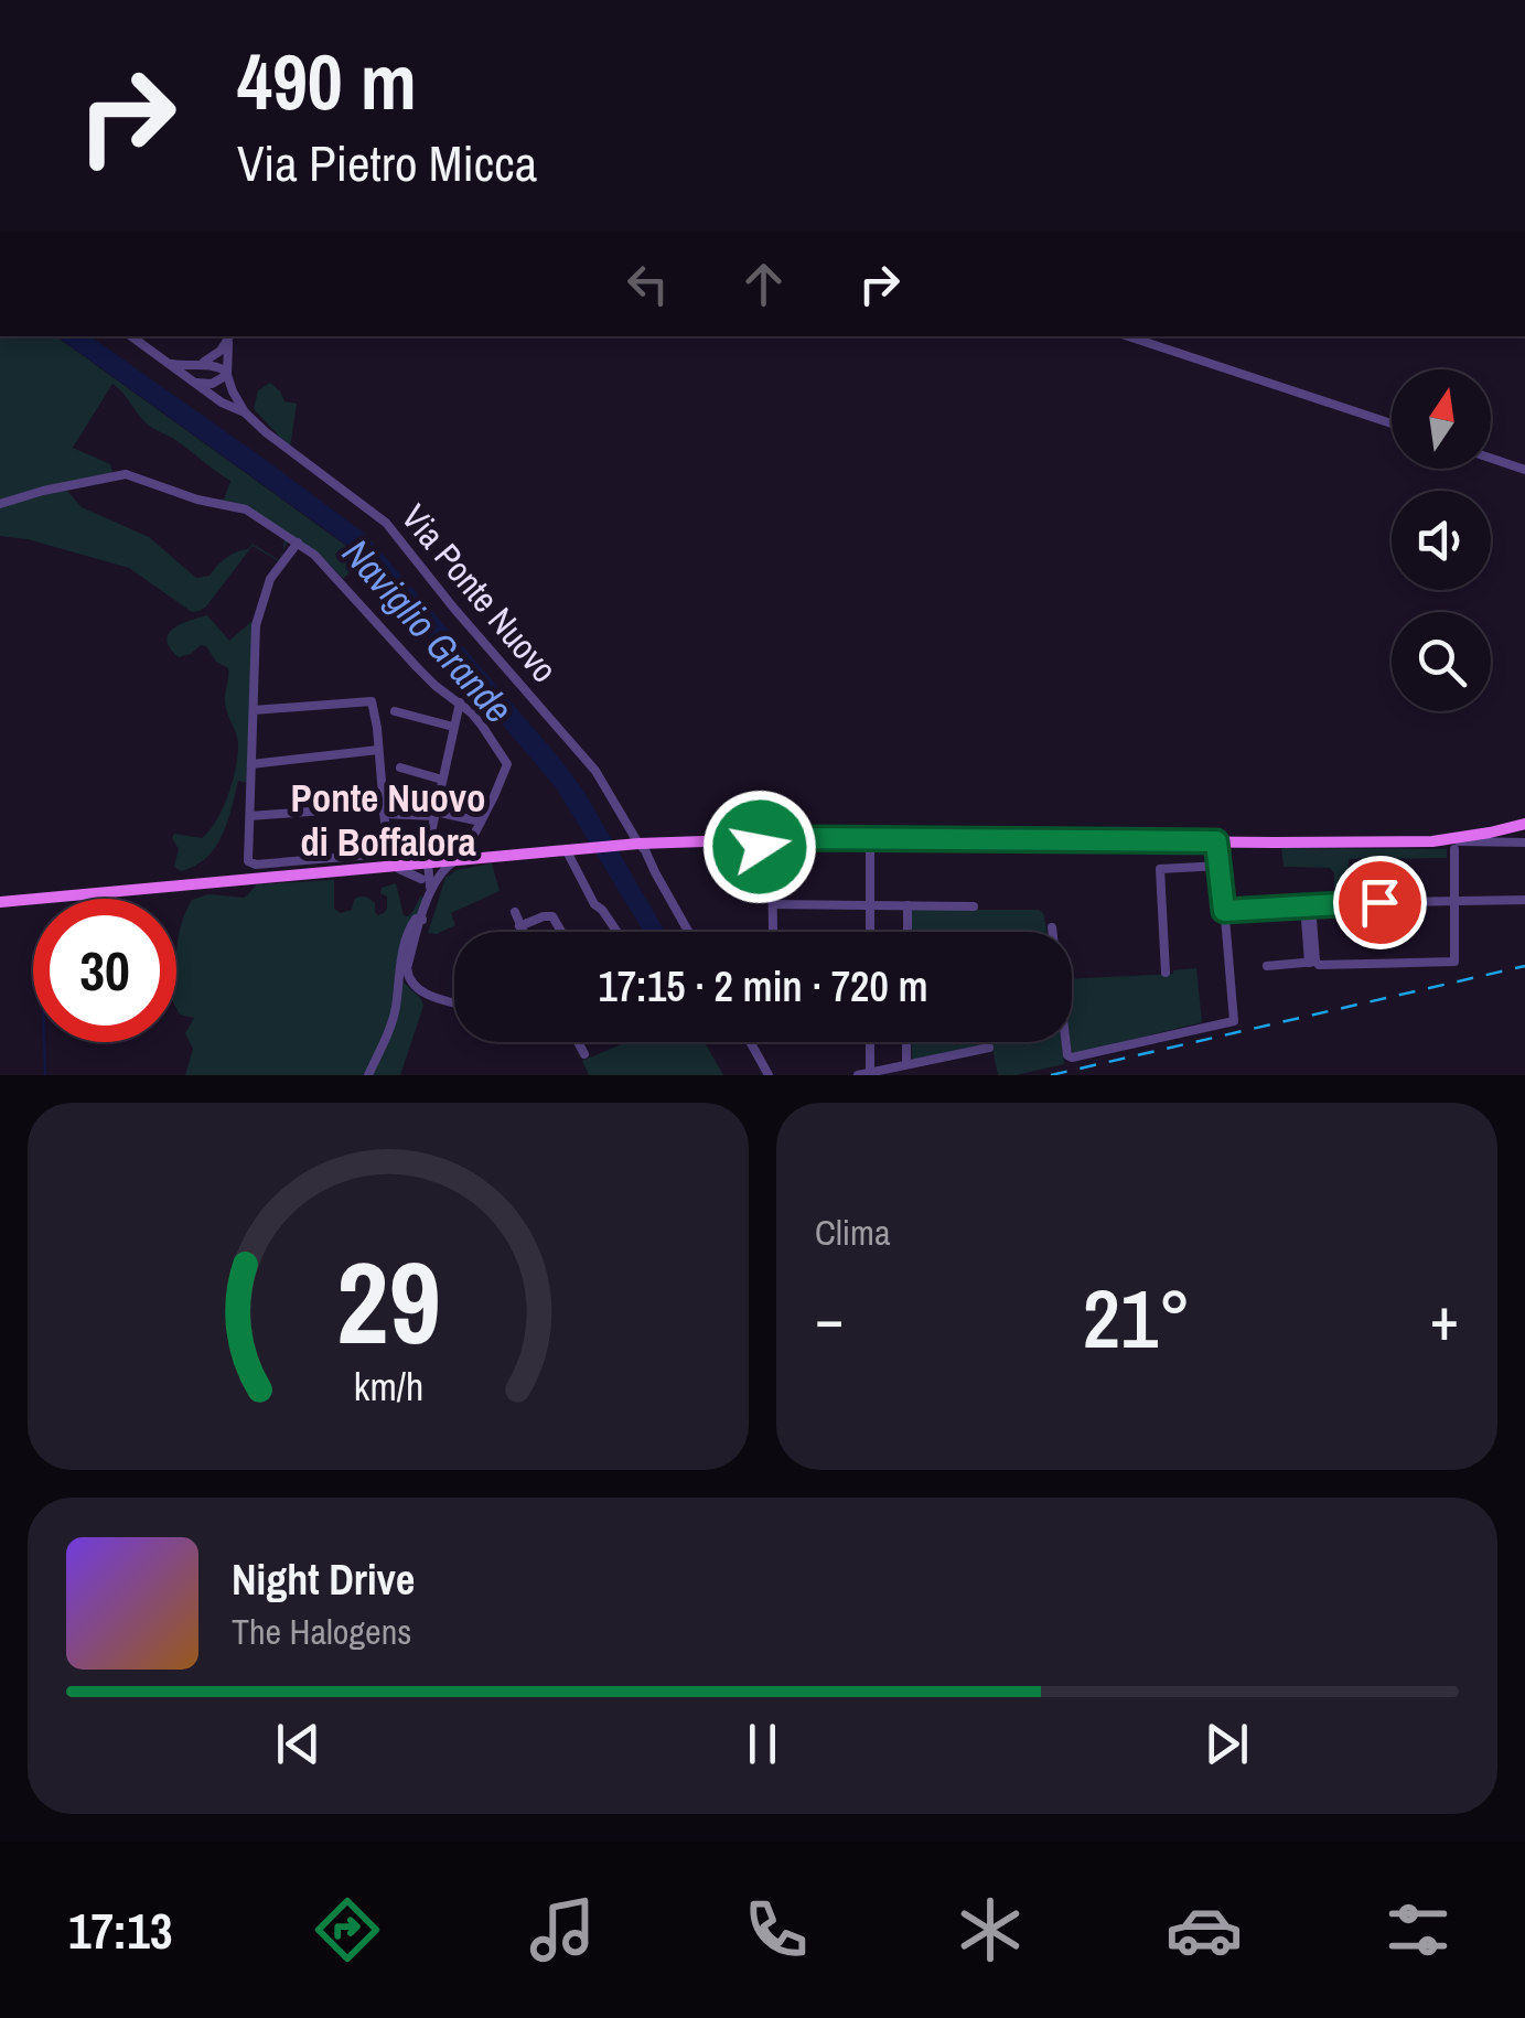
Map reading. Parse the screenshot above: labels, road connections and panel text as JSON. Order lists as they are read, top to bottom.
{
  "streets": {
    "street": ["Via Ponte Nuovo"]
  },
  "districts": ["Ponte Nuovo di Boffalora"],
  "water": ["Naviglio Grande"],
  "north": "top",
  "page": {
    "turn": ["490 m", "Via Pietro Micca"],
    "limit": "30",
    "trip": "17:15 · 2 min · 720 m",
    "tile": "Clima",
    "heat": ["−", "21°", "+"],
    "song": ["Night Drive", "The Halogens"],
    "tabs": "17:13",
    "gauge": ["29", "km/h"]
  }
}
